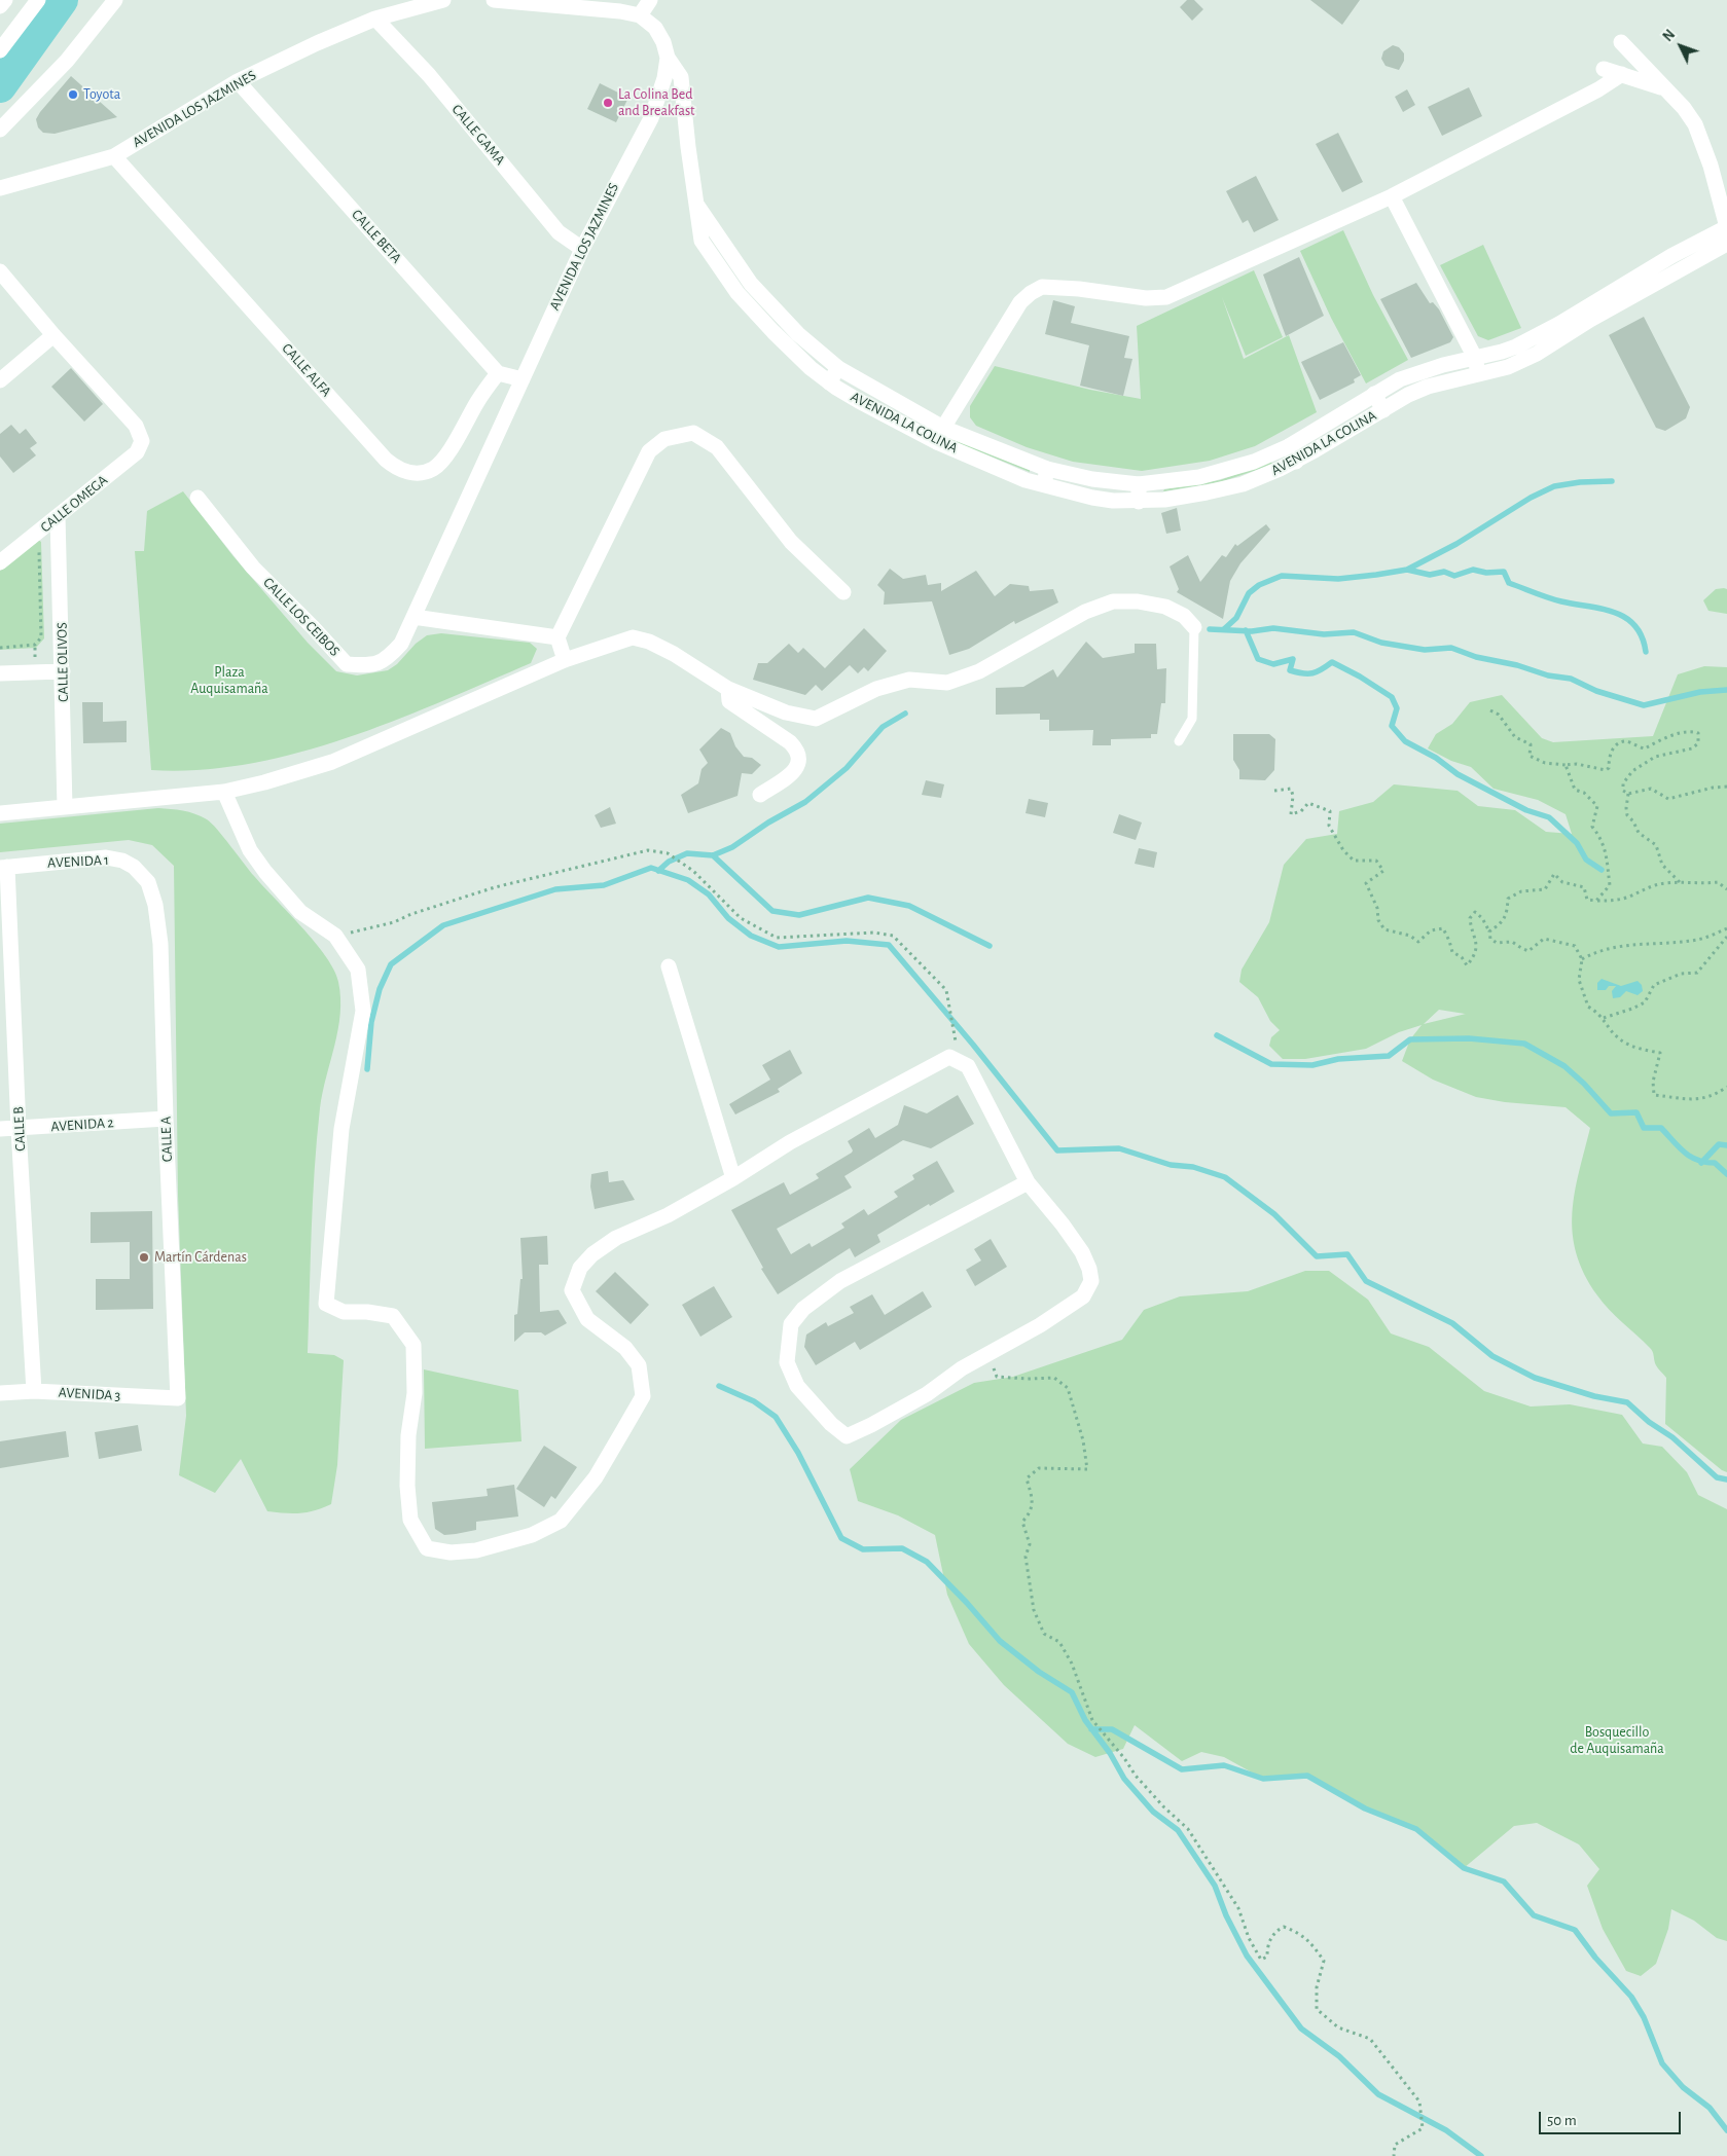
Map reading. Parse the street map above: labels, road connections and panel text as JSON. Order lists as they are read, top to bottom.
{
  "streets": {
    "street": [
      "AVENIDA LOS JAZMINES",
      "CALLE GAMA",
      "CALLE BETA",
      "CALLE ALFA",
      "AVENIDA LA COLINA",
      "CALLE OMEGA",
      "CALLE LOS CEIBOS",
      "CALLE OLIVOS",
      "AVENIDA 1",
      "AVENIDA 2",
      "CALLE B",
      "CALLE A",
      "AVENIDA 3"
    ]
  },
  "crossings": [
    ["AVENIDA LOS JAZMINES", "CALLE GAMA"],
    ["AVENIDA LOS JAZMINES", "CALLE BETA"],
    ["AVENIDA LOS JAZMINES", "CALLE ALFA"],
    ["AVENIDA LOS JAZMINES", "AVENIDA LA COLINA"],
    ["AVENIDA LOS JAZMINES", "CALLE LOS CEIBOS"],
    ["CALLE BETA", "CALLE ALFA"],
    ["CALLE OMEGA", "CALLE OLIVOS"],
    ["AVENIDA 1", "CALLE B"],
    ["AVENIDA 1", "CALLE A"],
    ["AVENIDA 2", "CALLE B"],
    ["AVENIDA 2", "CALLE A"],
    ["CALLE B", "AVENIDA 3"],
    ["CALLE A", "AVENIDA 3"]
  ],
  "parks": ["Plaza Auquisamaña", "Bosquecillo de Auquisamaña"],
  "places": ["Toyota", "La Colina Bed and Breakfast", "Martín Cárdenas"],
  "scale_bar": "50 m",
  "north": "top left"
}
